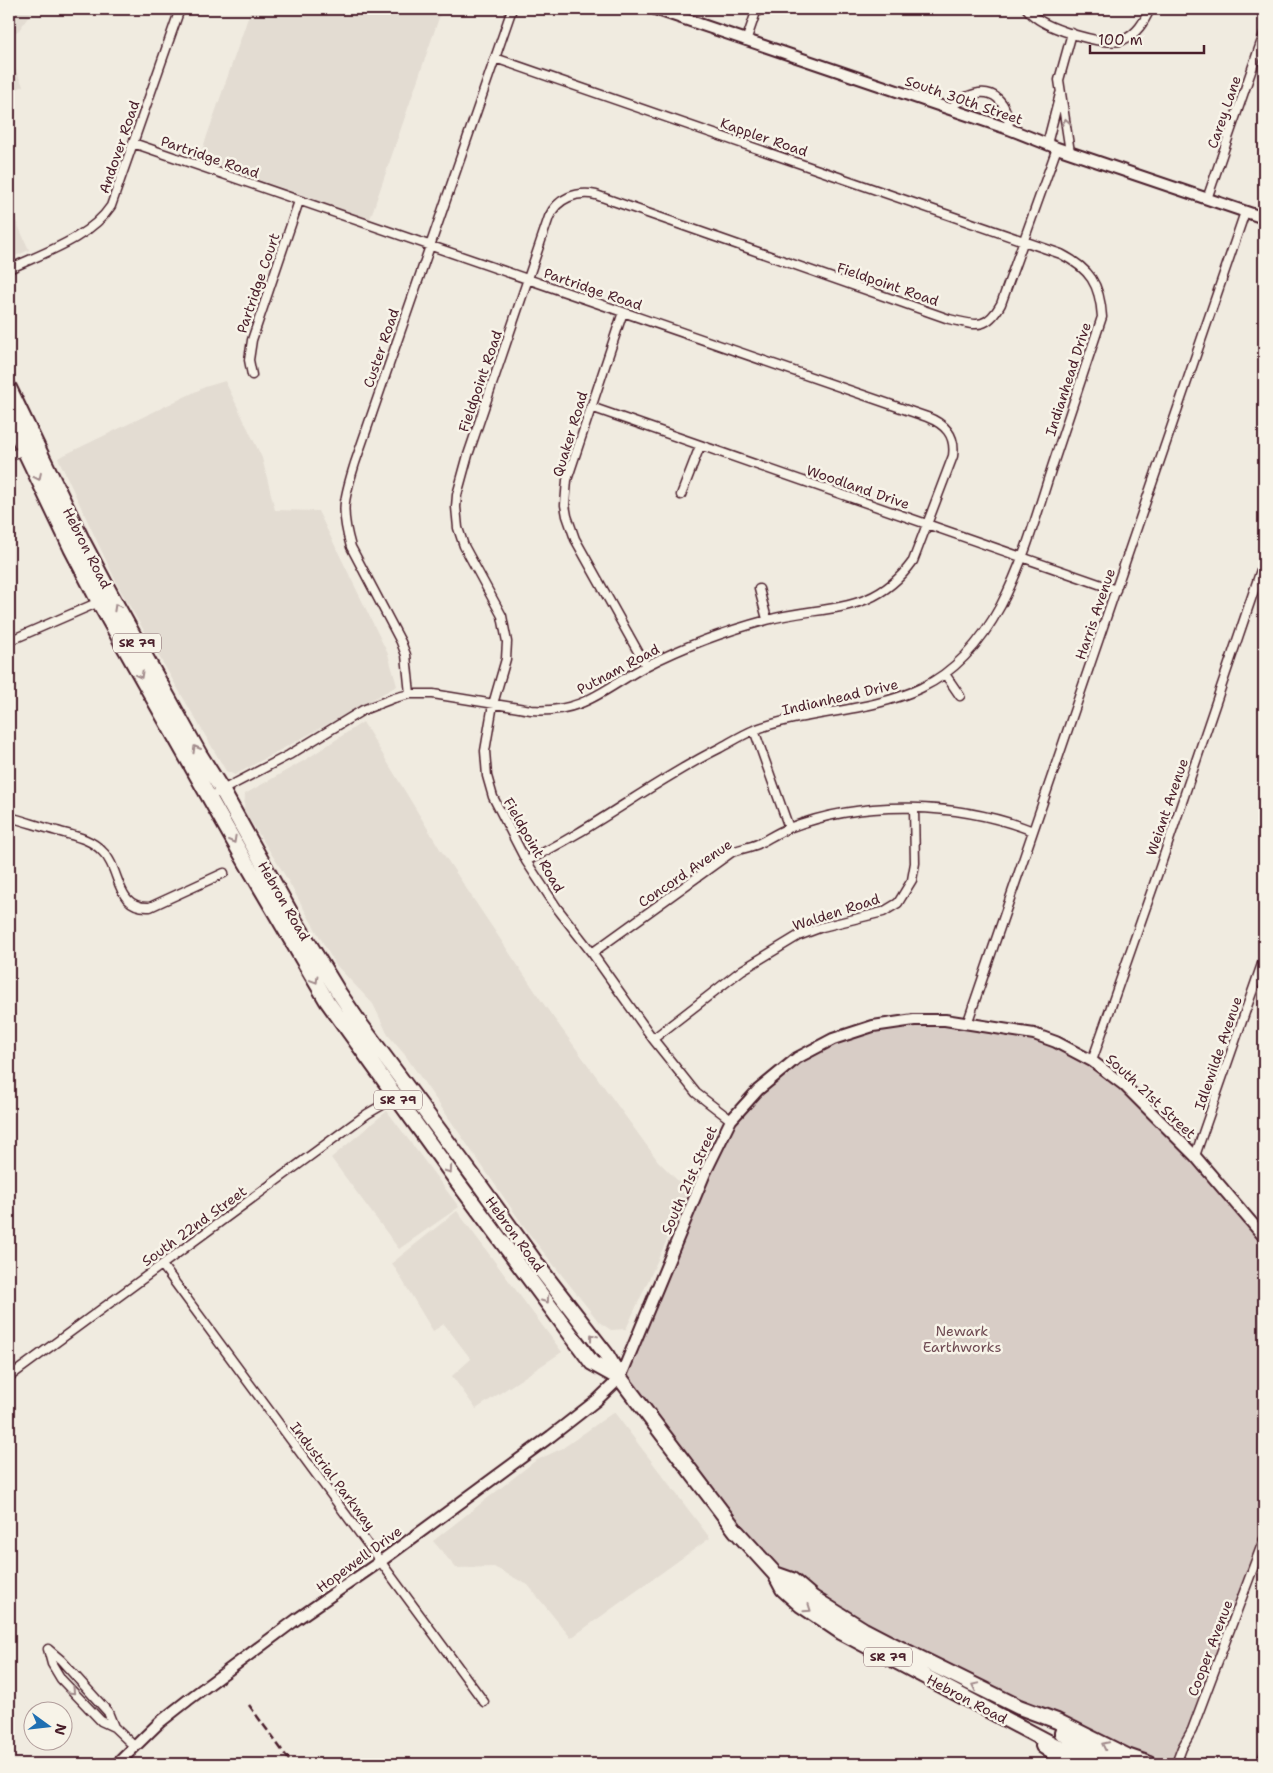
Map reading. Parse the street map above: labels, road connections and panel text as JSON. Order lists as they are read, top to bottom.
{
  "streets": {
    "highway": ["Hebron Road", "SR 79"],
    "main road": ["South 30th Street", "South 21st Street", "Hopewell Drive"],
    "street": [
      "Carey Lane",
      "Kappler Road",
      "Andover Road",
      "Partridge Road",
      "Partridge Court",
      "Fieldpoint Road",
      "Custer Road",
      "Indianhead Drive",
      "Quaker Road",
      "Woodland Drive",
      "Harris Avenue",
      "Putnam Road",
      "Weiant Avenue",
      "Concord Avenue",
      "Walden Road",
      "Idlewilde Avenue",
      "South 22nd Street",
      "Industrial Parkway",
      "Cooper Avenue"
    ]
  },
  "crossings": [
    ["South 30th Street", "Carey Lane"],
    ["South 30th Street", "Fieldpoint Road"],
    ["South 30th Street", "Harris Avenue"],
    ["Kappler Road", "Fieldpoint Road"],
    ["Kappler Road", "Custer Road"],
    ["Kappler Road", "Indianhead Drive"],
    ["Andover Road", "Partridge Road"],
    ["Partridge Road", "Partridge Court"],
    ["Partridge Road", "Fieldpoint Road"],
    ["Partridge Road", "Custer Road"],
    ["Partridge Road", "Quaker Road"],
    ["Partridge Road", "Woodland Drive"],
    ["Partridge Road", "Putnam Road"],
    ["Fieldpoint Road", "Indianhead Drive"],
    ["Fieldpoint Road", "Putnam Road"],
    ["Fieldpoint Road", "Concord Avenue"],
    ["Fieldpoint Road", "Walden Road"],
    ["Fieldpoint Road", "South 21st Street"],
    ["Custer Road", "Putnam Road"],
    ["Indianhead Drive", "Woodland Drive"],
    ["Quaker Road", "Woodland Drive"],
    ["Quaker Road", "Putnam Road"],
    ["Woodland Drive", "Harris Avenue"],
    ["Woodland Drive", "Putnam Road"],
    ["Hebron Road", "SR 79"],
    ["Hebron Road", "Putnam Road"],
    ["Hebron Road", "South 21st Street"],
    ["Hebron Road", "South 22nd Street"],
    ["Hebron Road", "Hopewell Drive"],
    ["Harris Avenue", "Concord Avenue"],
    ["Harris Avenue", "South 21st Street"],
    ["Weiant Avenue", "South 21st Street"],
    ["Concord Avenue", "Walden Road"],
    ["Idlewilde Avenue", "South 21st Street"],
    ["South 21st Street", "Hopewell Drive"],
    ["South 22nd Street", "Industrial Parkway"],
    ["Industrial Parkway", "Hopewell Drive"]
  ],
  "parks": ["Newark Earthworks"],
  "scale_bar": "100 m",
  "north": "right"
}
